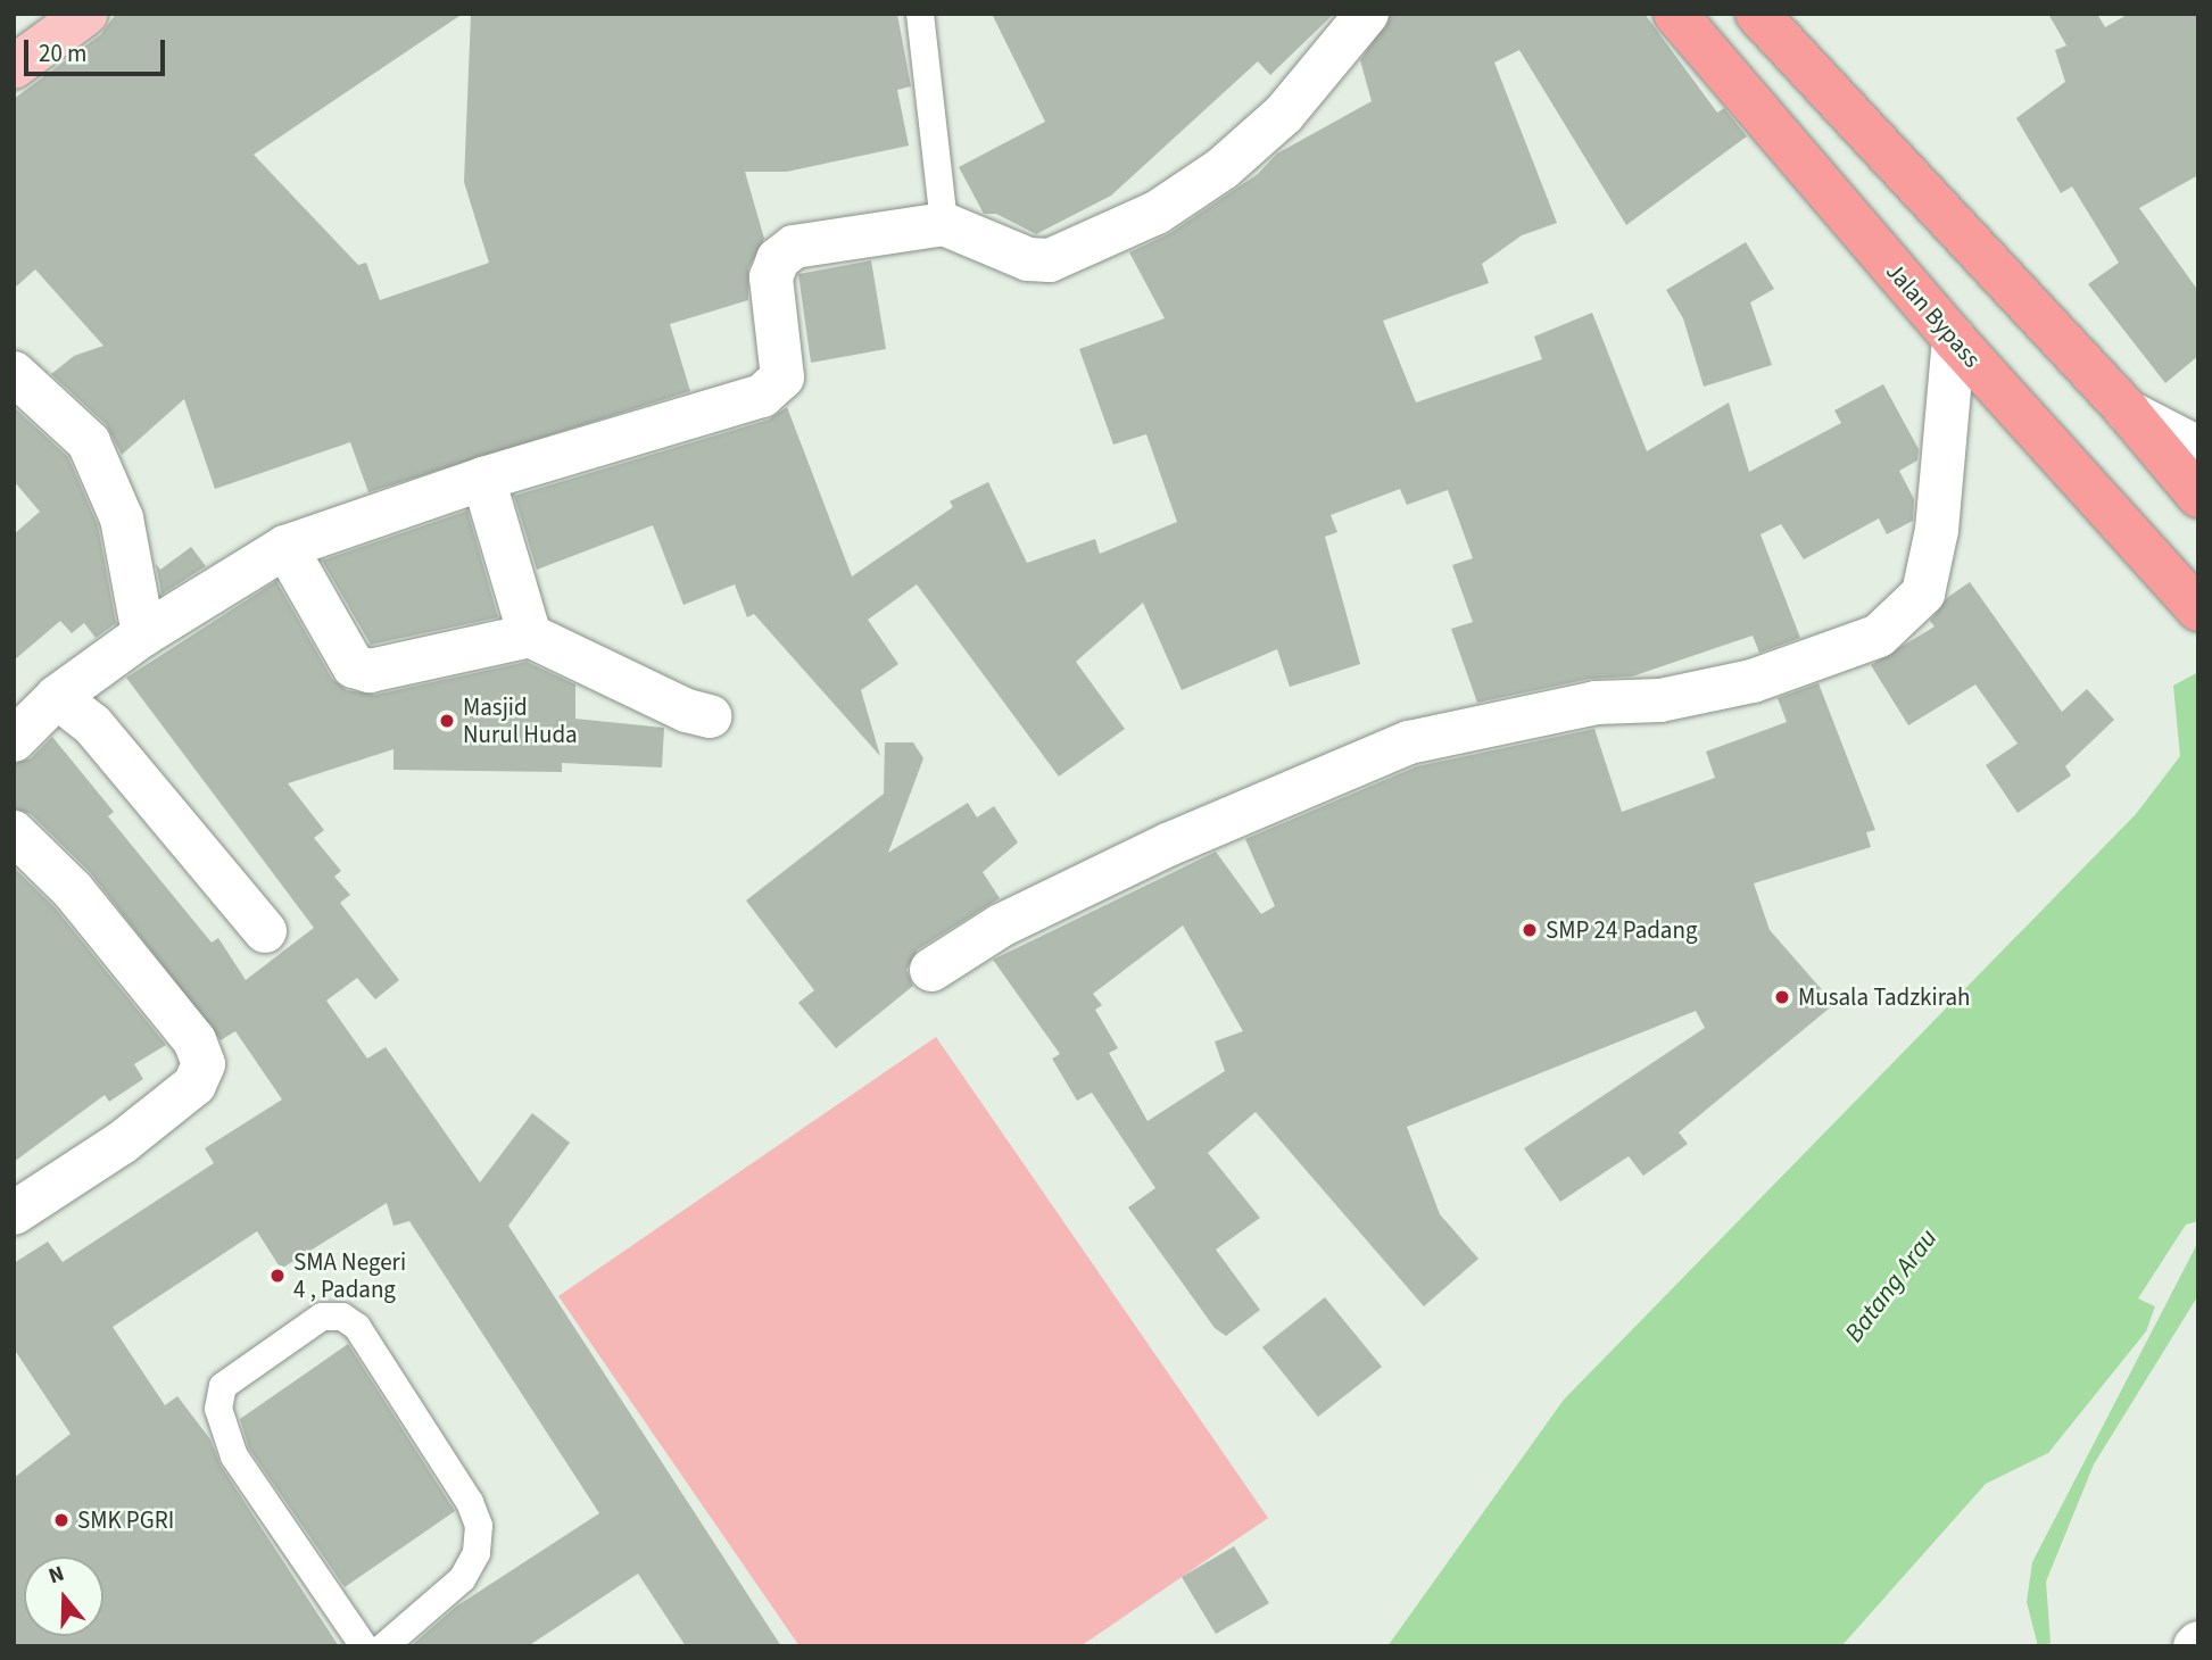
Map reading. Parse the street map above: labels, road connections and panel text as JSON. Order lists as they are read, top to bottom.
{
  "streets": {
    "highway": ["Jalan Bypass"]
  },
  "water": ["Batang Arau"],
  "places": [
    "Masjid Nurul Huda",
    "SMP 24 Padang",
    "Musala Tadzkirah",
    "SMA Negeri 4 , Padang",
    "SMK PGRI"
  ],
  "scale_bar": "20 m",
  "north": "top"
}
